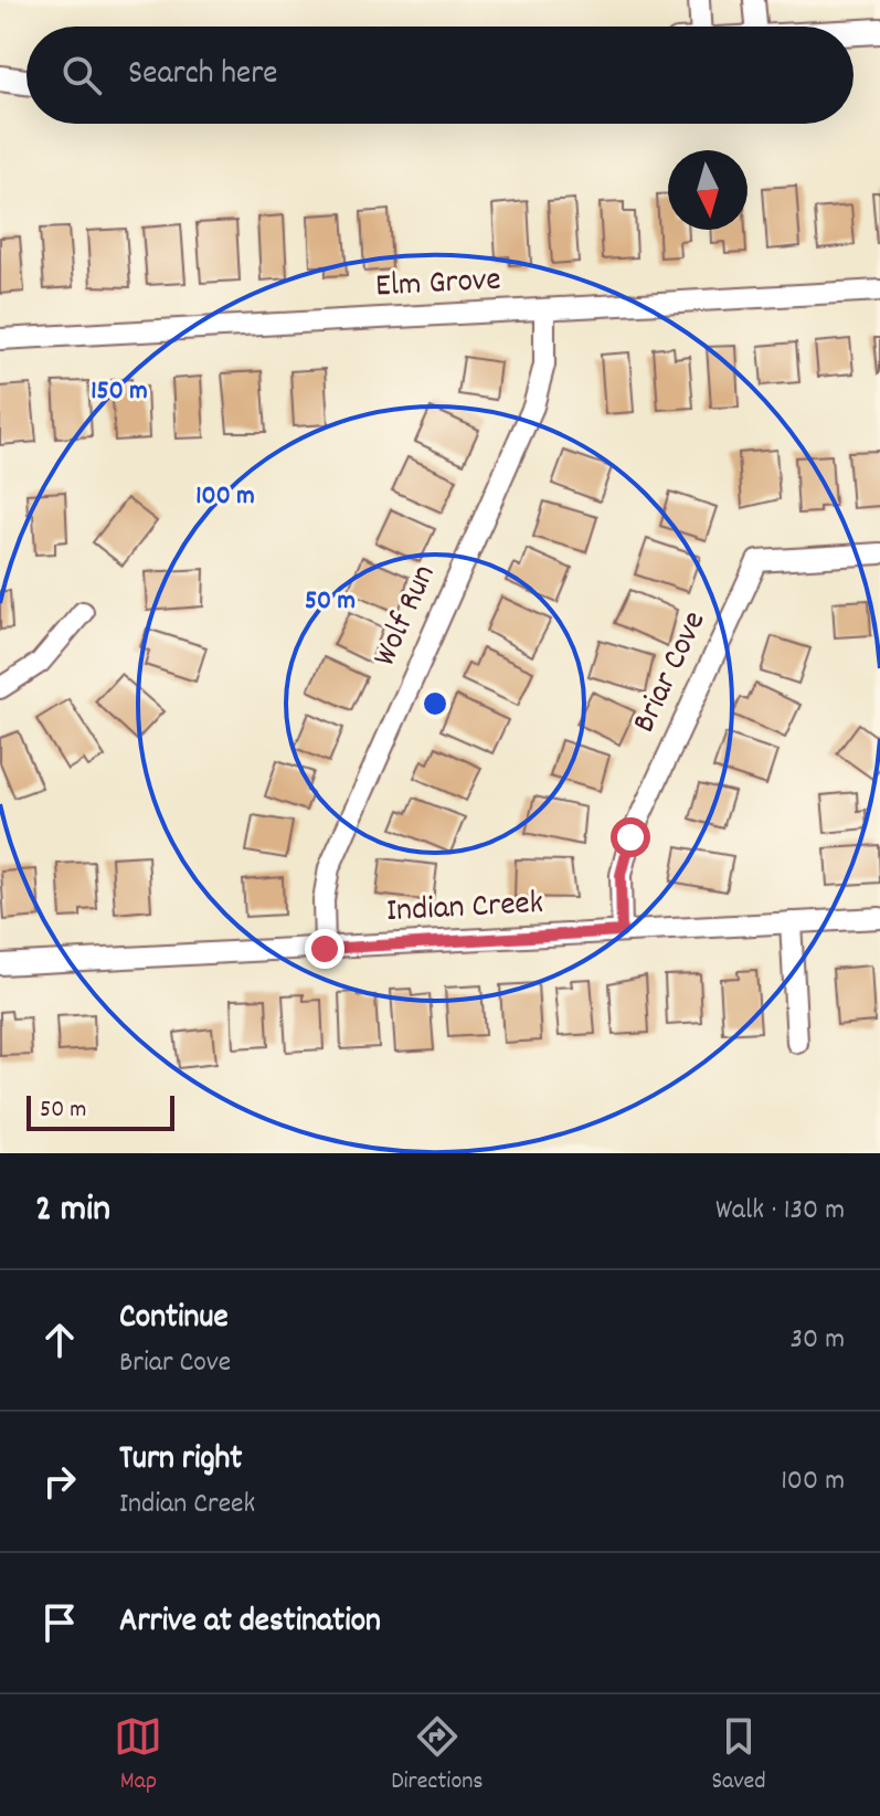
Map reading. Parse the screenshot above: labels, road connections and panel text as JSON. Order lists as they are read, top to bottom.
{
  "streets": {
    "street": [
      "Elm Grove",
      "Wolf Run",
      "Briar Cove",
      "Indian Creek"
    ]
  },
  "crossings": [
    ["Elm Grove", "Wolf Run"],
    ["Wolf Run", "Indian Creek"],
    ["Briar Cove", "Indian Creek"]
  ],
  "scale_bar": "50 m",
  "north": "bottom",
  "page": {
    "search": "Search here",
    "scale": "50 m",
    "heading": ["2 min", "Walk · 130 m"],
    "list": [
      ["Continue", "Briar Cove", "30 m"],
      ["Turn right", "Indian Creek", "100 m"],
      "Arrive at destination"
    ],
    "nav": ["Map", "Directions", "Saved"]
  },
  "rings": ["150 m", "100 m", "50 m"]
}
